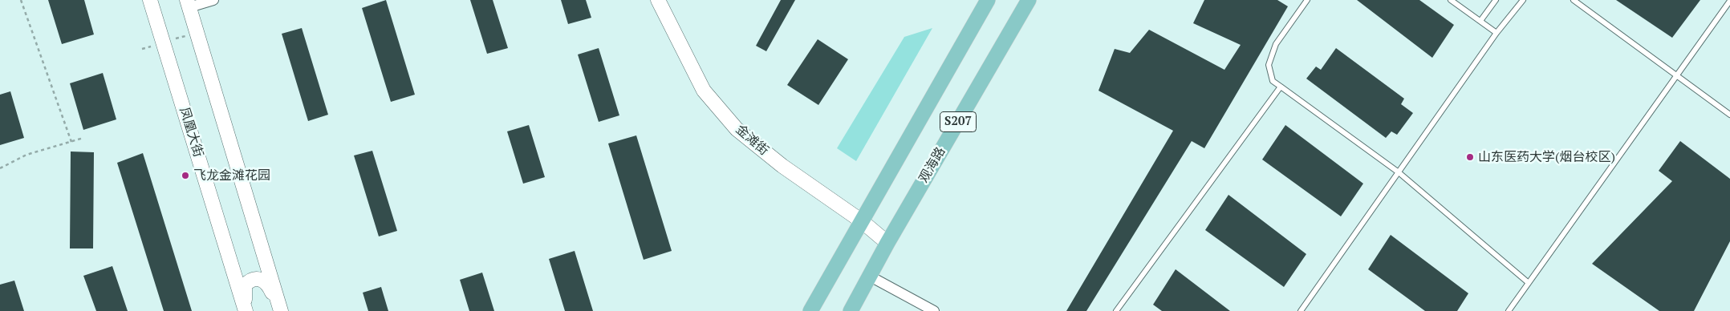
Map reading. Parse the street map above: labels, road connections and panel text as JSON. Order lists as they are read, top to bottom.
{
  "streets": {
    "main road": [
      "S207",
      "凤凰大街",
      "金滩街",
      "观海路"
    ]
  },
  "crossings": [
    ["S207", "金滩街"],
    ["金滩街", "观海路"]
  ],
  "places": ["山东医药大学(烟台校区)", "飞龙金滩花园"]
}
